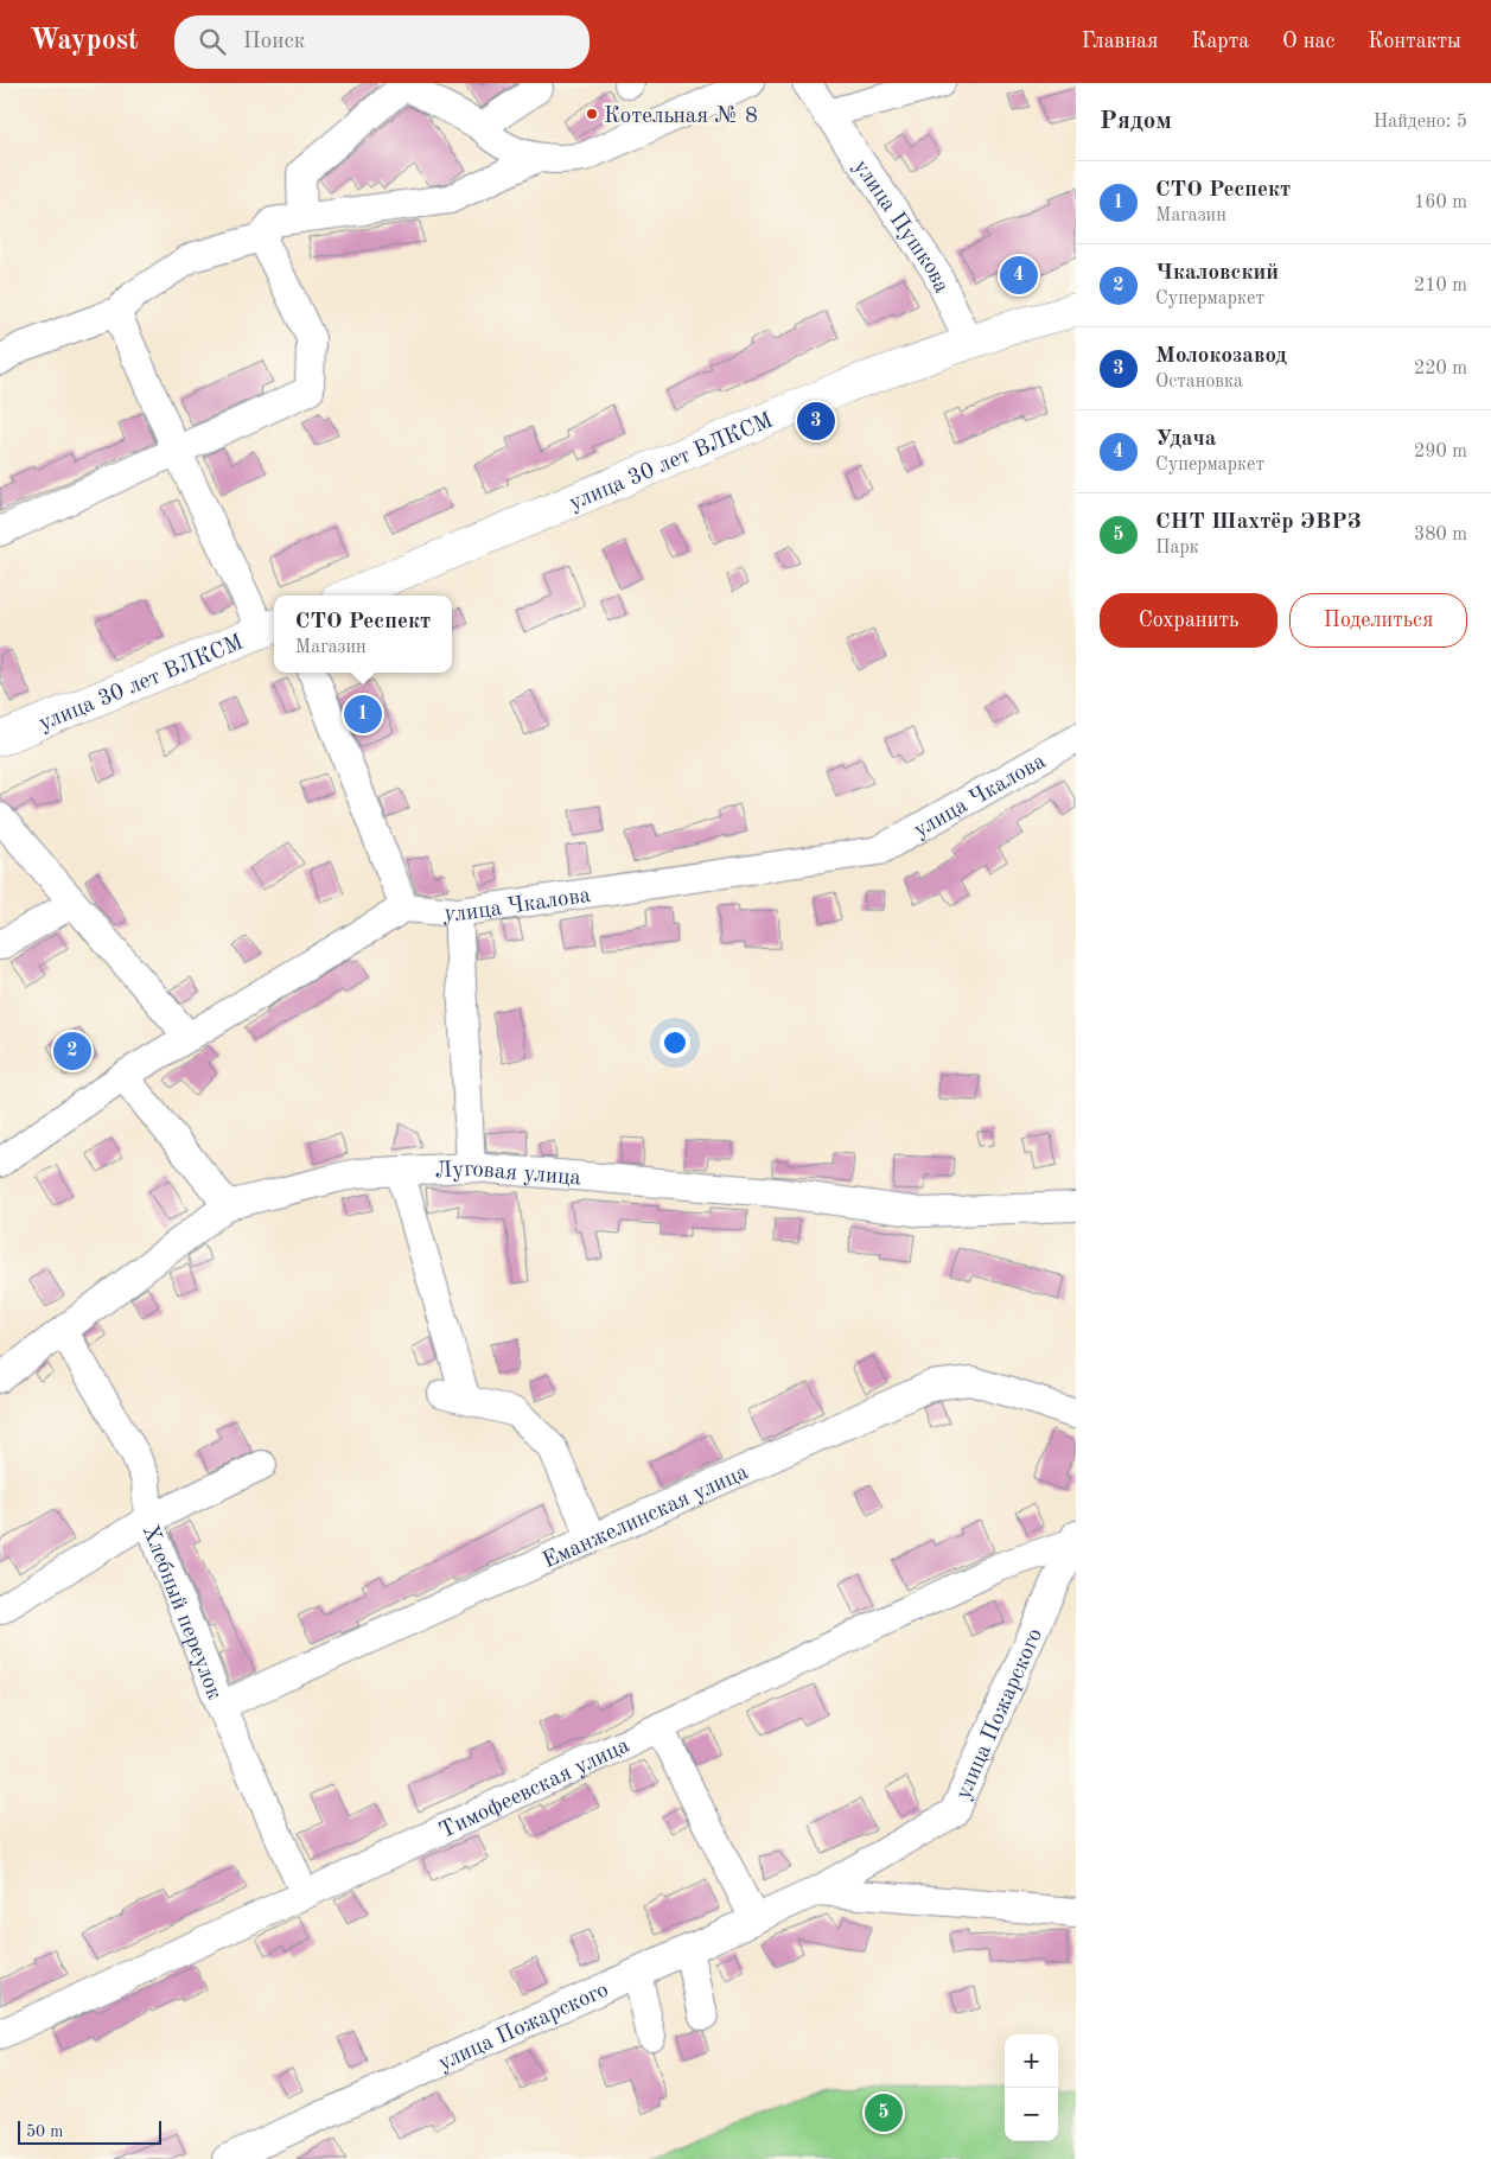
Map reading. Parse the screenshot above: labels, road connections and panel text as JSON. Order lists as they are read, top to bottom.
{
  "streets": {
    "main road": ["улица 30 лет ВЛКСМ"],
    "street": [
      "улица Пушкова",
      "улица Чкалова",
      "Луговая улица",
      "Еманжелинская улица",
      "Хлебный переулок",
      "улица Пожарского",
      "Тимофеевская улица"
    ]
  },
  "crossings": [
    ["улица Пушкова", "улица 30 лет ВЛКСМ"],
    ["Луговая улица", "Хлебный переулок"],
    ["Еманжелинская улица", "Хлебный переулок"],
    ["Хлебный переулок", "Тимофеевская улица"],
    ["улица Пожарского", "Тимофеевская улица"]
  ],
  "places": ["Котельная № 8"],
  "scale_bar": "50 m",
  "page": {
    "header": "Waypost",
    "search": "Поиск",
    "nav": [
      "Главная",
      "Карта",
      "О нас",
      "Контакты"
    ],
    "heading": ["Рядом", "Найдено: 5"],
    "list": [
      {
        "mark": "1",
        "name": "СТО Респект",
        "note": "Магазин",
        "value": "160 m"
      },
      {
        "mark": "2",
        "name": "Чкаловский",
        "note": "Супермаркет",
        "value": "210 m"
      },
      {
        "mark": "3",
        "name": "Молокозавод",
        "note": "Остановка",
        "value": "220 m"
      },
      {
        "mark": "4",
        "name": "Удача",
        "note": "Супермаркет",
        "value": "290 m"
      },
      {
        "mark": "5",
        "name": "СНТ Шахтёр ЭВРЗ",
        "note": "Парк",
        "value": "380 m"
      }
    ],
    "pins": [
      "4",
      "3",
      "1",
      "2",
      "5"
    ],
    "buttons": ["Сохранить", "Поделиться"],
    "popup": ["СТО Респект", "Магазин"],
    "map_buttons": ["+", "−"],
    "scale": "50 m"
  }
}
